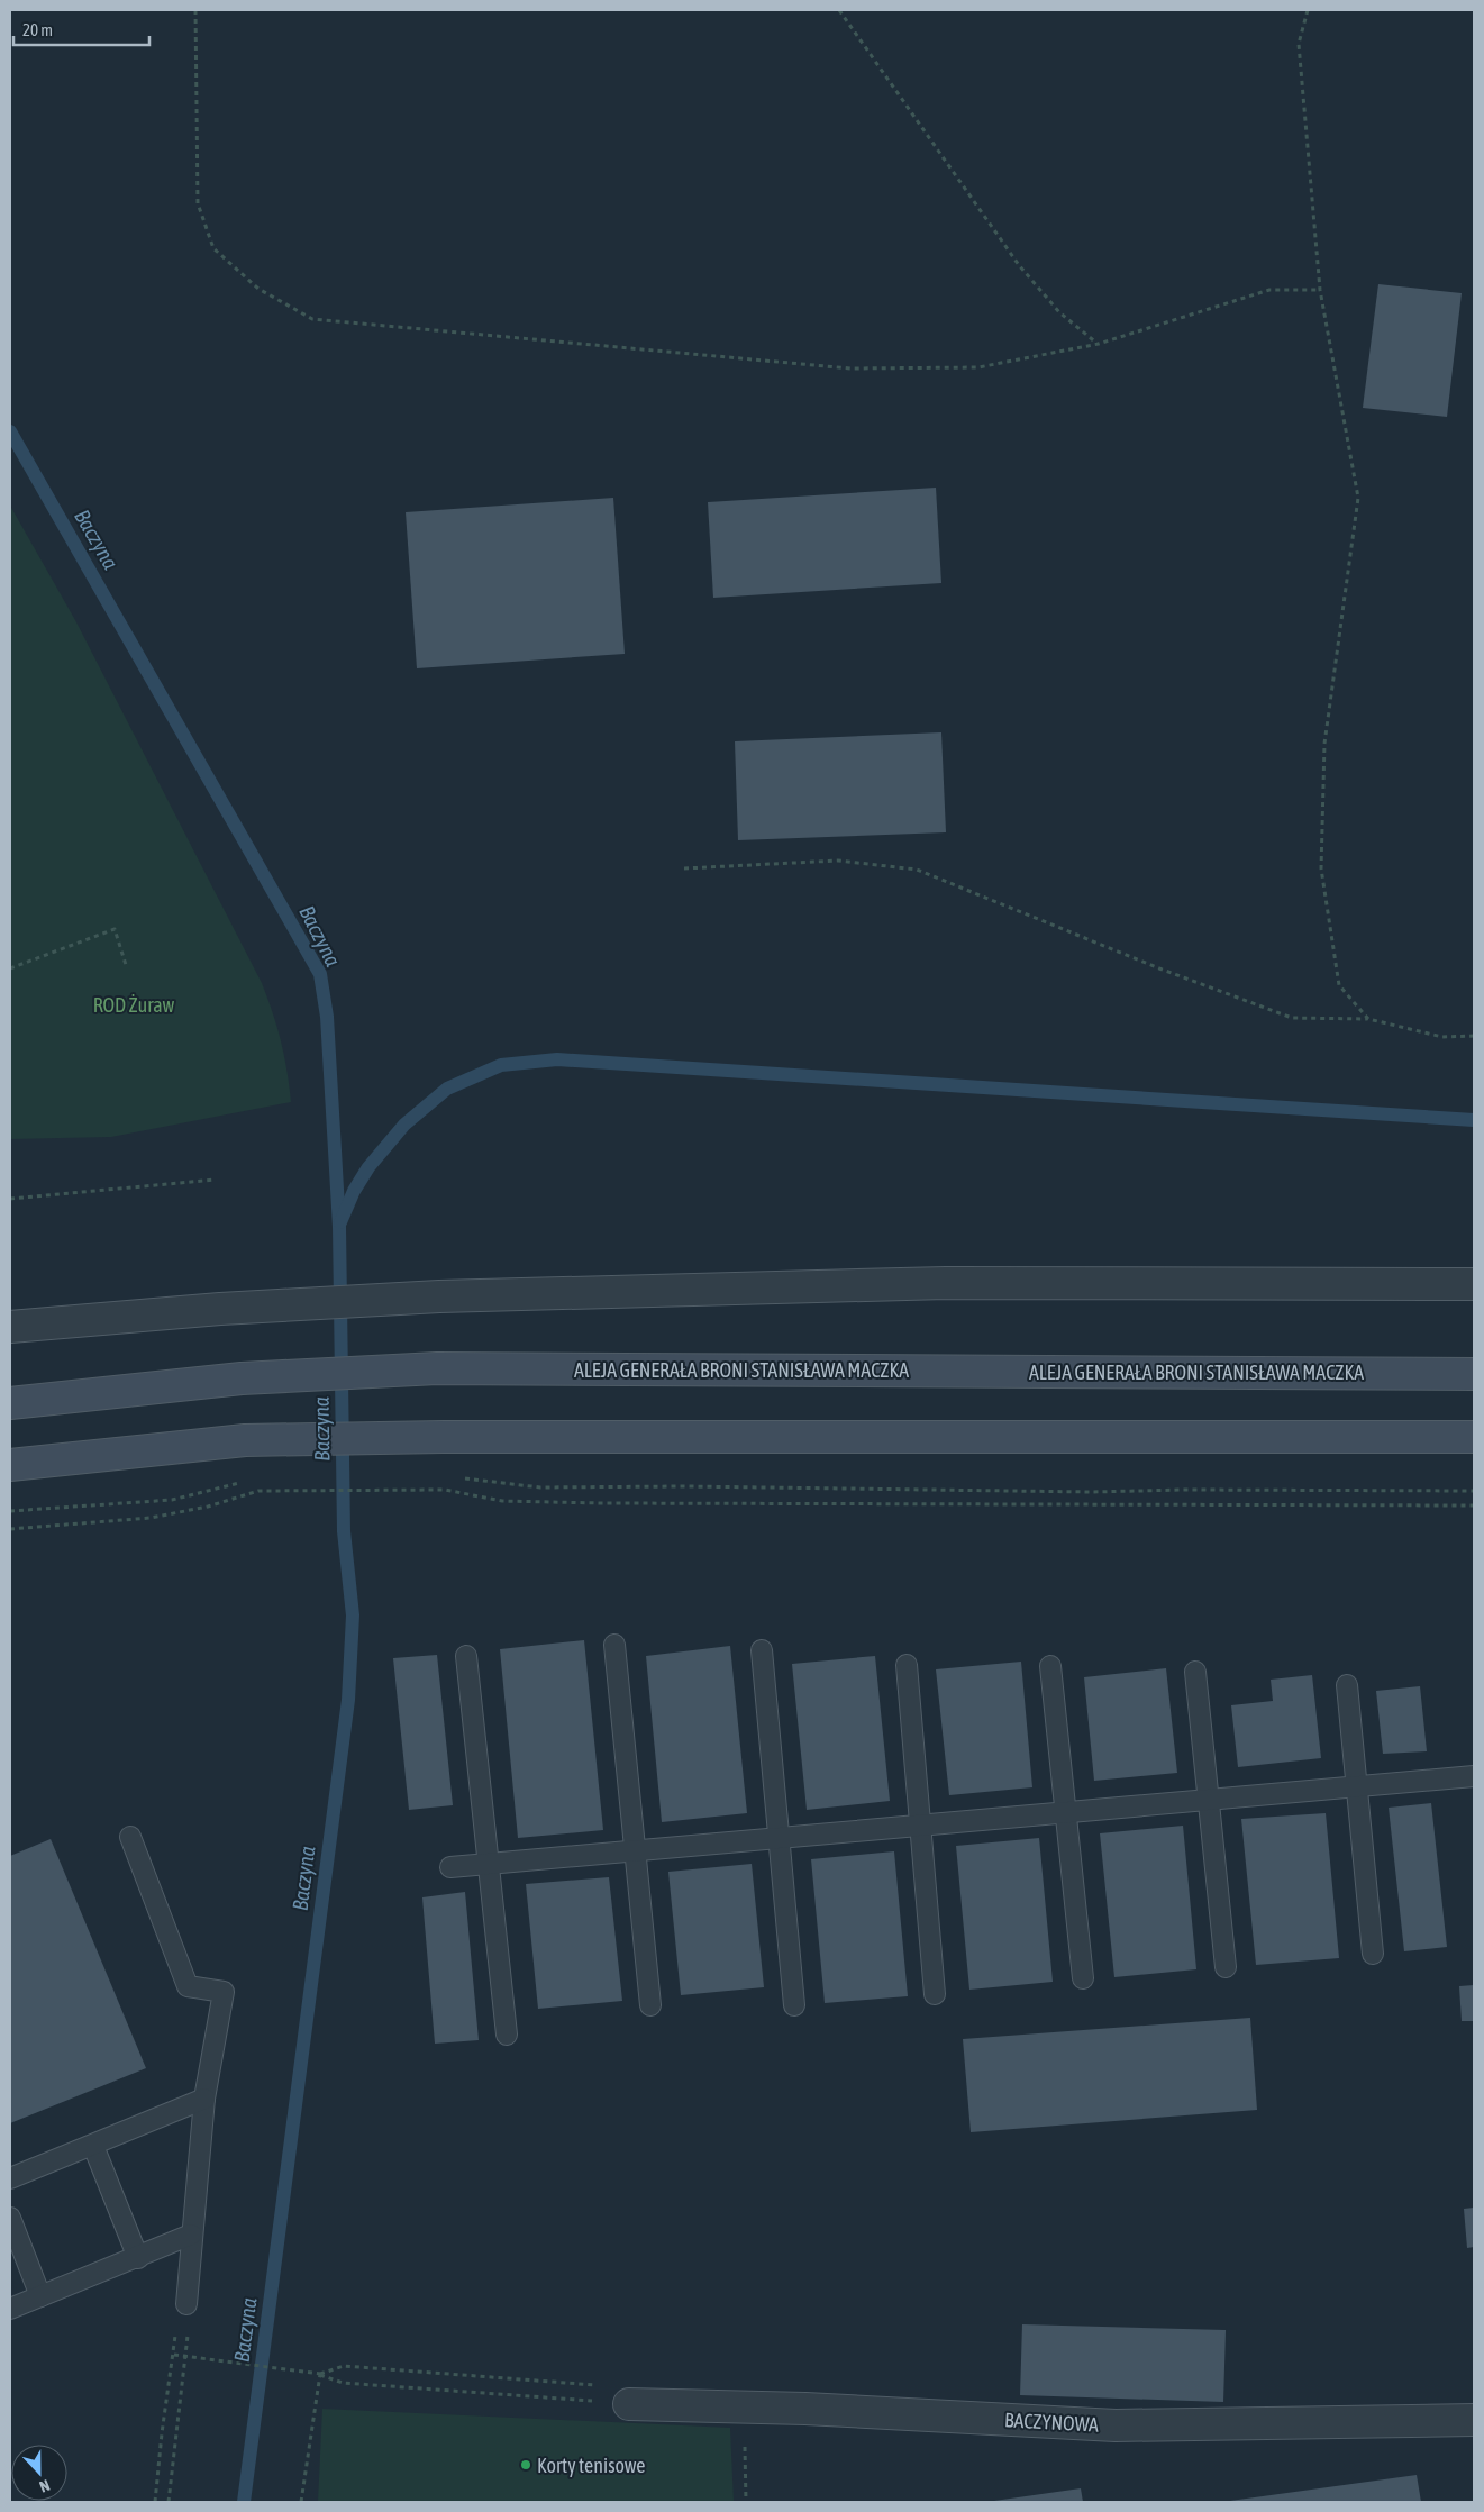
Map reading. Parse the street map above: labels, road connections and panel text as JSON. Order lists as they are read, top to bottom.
{
  "streets": {
    "main road": ["ALEJA GENERAŁA BRONI STANISŁAWA MACZKA"],
    "street": ["BACZYNOWA"]
  },
  "water": ["Baczyna"],
  "parks": ["ROD Żuraw"],
  "places": ["Korty tenisowe"],
  "scale_bar": "20 m",
  "north": "bottom"
}
